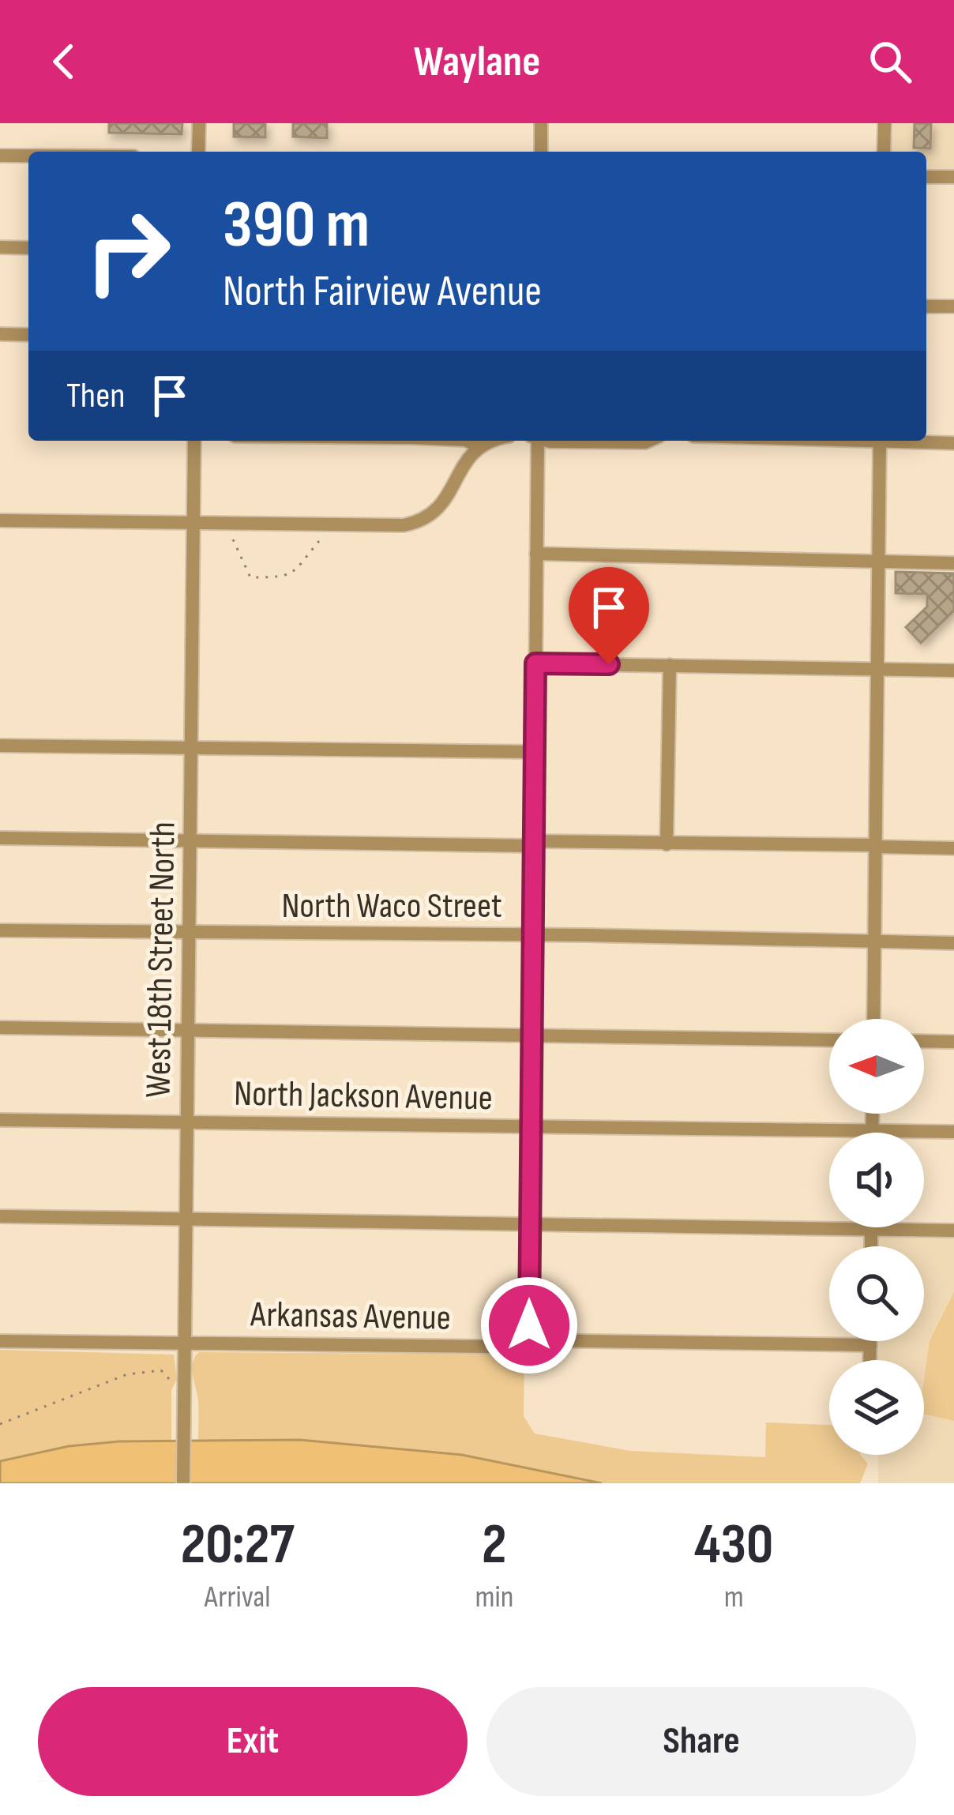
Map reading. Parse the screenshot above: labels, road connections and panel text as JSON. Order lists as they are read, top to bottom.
{
  "streets": {
    "street": [
      "North Waco Street",
      "West 18th Street North",
      "North Jackson Avenue",
      "Arkansas Avenue"
    ]
  },
  "crossings": [
    ["North Waco Street", "West 18th Street North"],
    ["West 18th Street North", "North Jackson Avenue"],
    ["West 18th Street North", "Arkansas Avenue"]
  ],
  "north": "left",
  "page": {
    "header": "Waylane",
    "turn": ["390 m", "North Fairview Avenue"],
    "then": "Then",
    "eta": [
      "20:27",
      "Arrival",
      "2",
      "min",
      "430",
      "m"
    ],
    "buttons": ["Exit", "Share"]
  }
}
